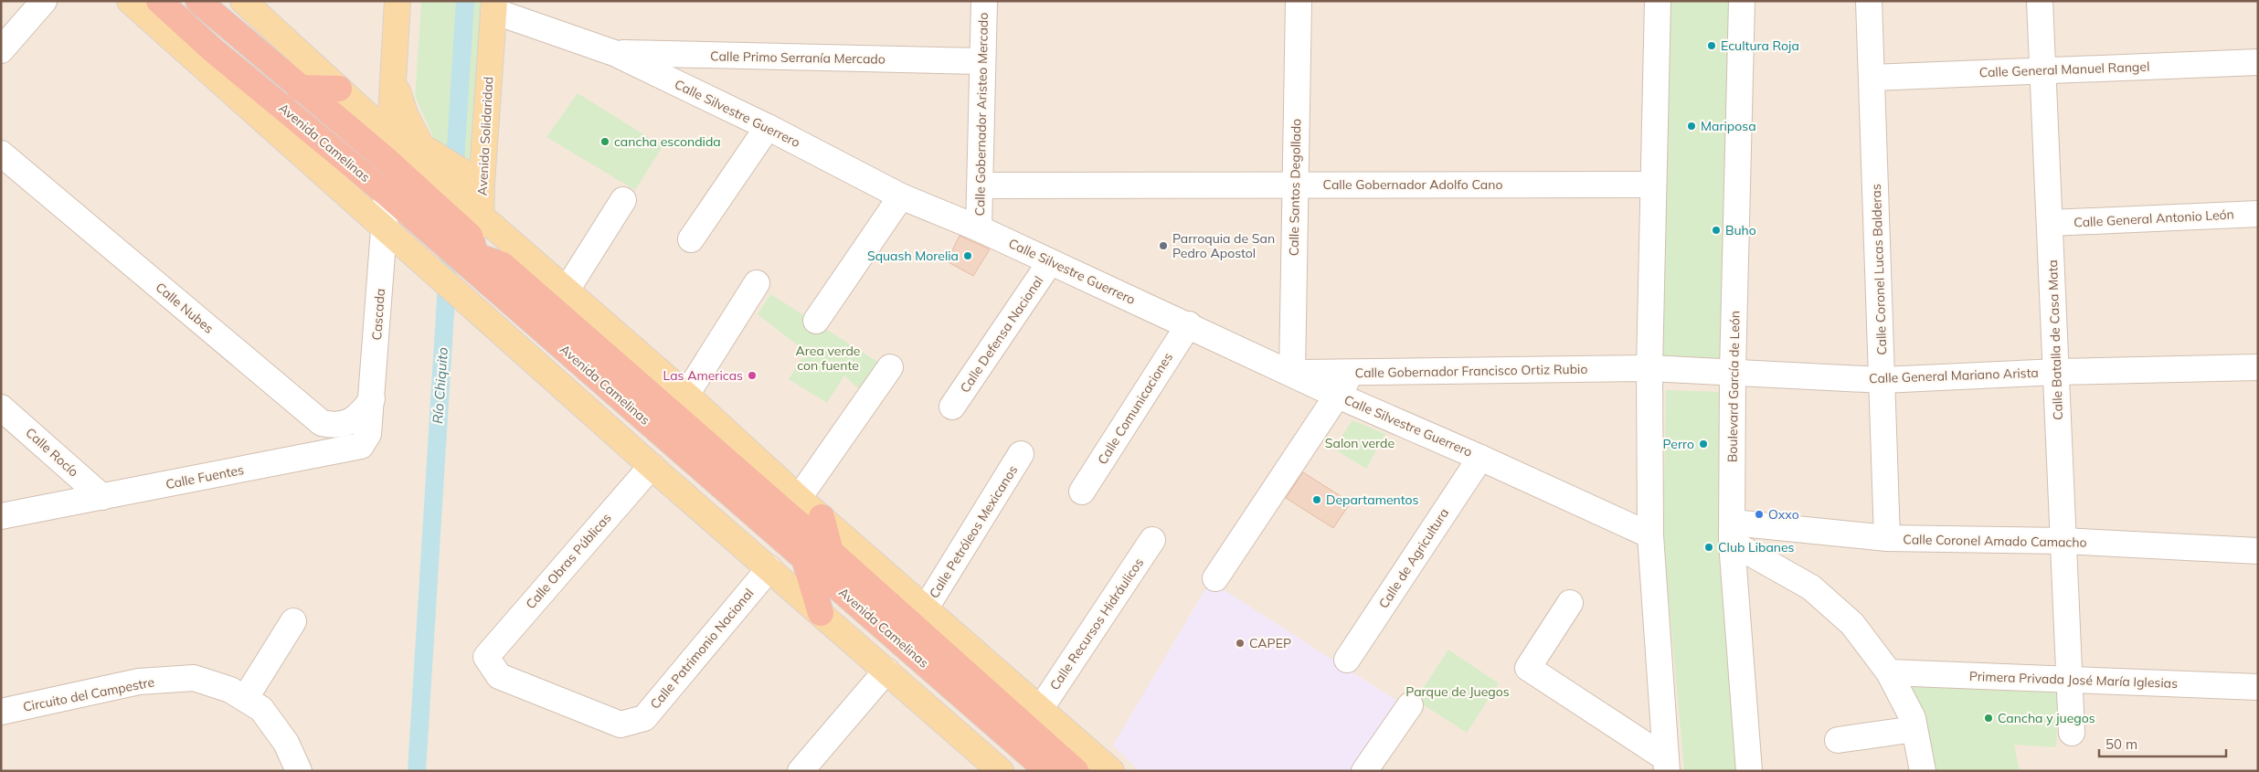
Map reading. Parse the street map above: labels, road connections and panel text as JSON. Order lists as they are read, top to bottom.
{
  "streets": {
    "highway": ["Avenida Camelinas"],
    "main road": ["Avenida Solidaridad"],
    "street": [
      "Calle Primo Serranía Mercado",
      "Calle General Manuel Rangel",
      "Calle Silvestre Guerrero",
      "Calle Gobernador Aristeo Mercado",
      "Calle Gobernador Adolfo Cano",
      "Calle Santos Degollado",
      "Calle General Antonio León",
      "Calle Coronel Lucas Balderas",
      "Calle Nubes",
      "Cascada",
      "Calle Defensa Nacional",
      "Calle Batalla de Casa Mata",
      "Calle Gobernador Francisco Ortiz Rubio",
      "Calle General Mariano Arista",
      "Boulevard García de León",
      "Calle Comunicaciones",
      "Calle Rocío",
      "Calle Fuentes",
      "Calle Petróleos Mexicanos",
      "Calle Coronel Amado Camacho",
      "Calle de Agricultura",
      "Calle Obras Públicas",
      "Calle Recursos Hidráulicos",
      "Calle Patrimonio Nacional",
      "Primera Privada José María Iglesias",
      "Circuito del Campestre"
    ]
  },
  "crossings": [
    ["Calle Primo Serranía Mercado", "Calle Silvestre Guerrero"],
    ["Calle Primo Serranía Mercado", "Calle Gobernador Aristeo Mercado"],
    ["Calle General Manuel Rangel", "Calle Coronel Lucas Balderas"],
    ["Calle General Manuel Rangel", "Calle Batalla de Casa Mata"],
    ["Calle Silvestre Guerrero", "Calle Gobernador Aristeo Mercado"],
    ["Calle Silvestre Guerrero", "Avenida Solidaridad"],
    ["Calle Silvestre Guerrero", "Calle Santos Degollado"],
    ["Calle Silvestre Guerrero", "Calle Defensa Nacional"],
    ["Calle Silvestre Guerrero", "Calle Gobernador Francisco Ortiz Rubio"],
    ["Calle Silvestre Guerrero", "Calle Comunicaciones"],
    ["Calle Silvestre Guerrero", "Calle de Agricultura"],
    ["Calle Gobernador Aristeo Mercado", "Calle Gobernador Adolfo Cano"],
    ["Avenida Solidaridad", "Avenida Camelinas"],
    ["Avenida Camelinas", "Cascada"],
    ["Avenida Camelinas", "Calle Petróleos Mexicanos"],
    ["Avenida Camelinas", "Calle Obras Públicas"],
    ["Avenida Camelinas", "Calle Recursos Hidráulicos"],
    ["Avenida Camelinas", "Calle Patrimonio Nacional"],
    ["Calle Gobernador Adolfo Cano", "Calle Santos Degollado"],
    ["Calle Santos Degollado", "Calle Gobernador Francisco Ortiz Rubio"],
    ["Calle General Antonio León", "Calle Batalla de Casa Mata"],
    ["Calle Coronel Lucas Balderas", "Calle General Mariano Arista"],
    ["Calle Coronel Lucas Balderas", "Calle Coronel Amado Camacho"],
    ["Calle Nubes", "Cascada"],
    ["Calle Nubes", "Calle Fuentes"],
    ["Cascada", "Calle Fuentes"],
    ["Calle Batalla de Casa Mata", "Calle General Mariano Arista"],
    ["Calle Batalla de Casa Mata", "Calle Coronel Amado Camacho"],
    ["Calle Batalla de Casa Mata", "Primera Privada José María Iglesias"],
    ["Calle Gobernador Francisco Ortiz Rubio", "Calle General Mariano Arista"],
    ["Calle General Mariano Arista", "Boulevard García de León"],
    ["Boulevard García de León", "Calle Coronel Amado Camacho"],
    ["Calle Rocío", "Calle Fuentes"],
    ["Calle Obras Públicas", "Calle Patrimonio Nacional"]
  ],
  "water": ["Río Chiquito"],
  "parks": ["Area verde con fuente", "Salon verde", "Parque de Juegos"],
  "places": [
    "Ecultura Roja",
    "Mariposa",
    "cancha escondida",
    "Buho",
    "Parroquia de San Pedro Apostol",
    "Squash Morelia",
    "Las Americas",
    "Perro",
    "Departamentos",
    "Oxxo",
    "Club Libanes",
    "CAPEP",
    "Cancha y juegos"
  ],
  "scale_bar": "50 m"
}
